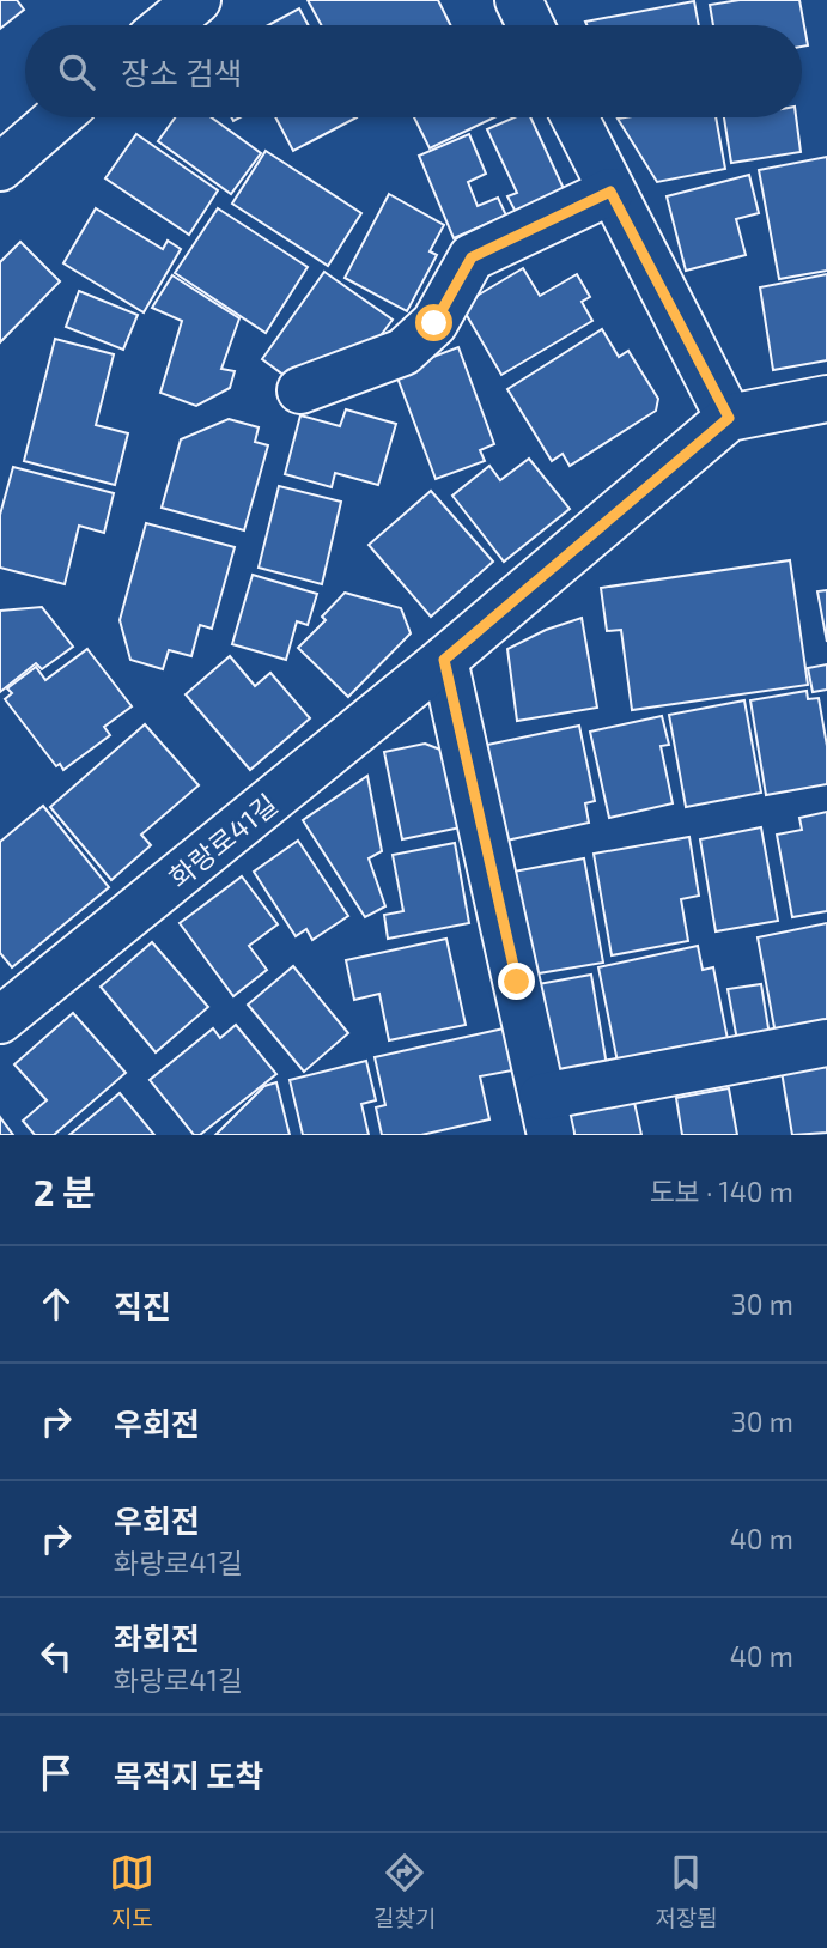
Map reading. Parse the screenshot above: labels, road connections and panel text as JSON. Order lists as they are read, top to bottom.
{
  "streets": {
    "street": ["화랑로41길"]
  },
  "page": {
    "search": "장소 검색",
    "heading": ["2 분", "도보 · 140 m"],
    "list": [
      ["직진", "30 m"],
      ["우회전", "30 m"],
      ["우회전", "화랑로41길", "40 m"],
      ["좌회전", "화랑로41길", "40 m"],
      "목적지 도착"
    ],
    "nav": ["지도", "길찾기", "저장됨"]
  }
}
